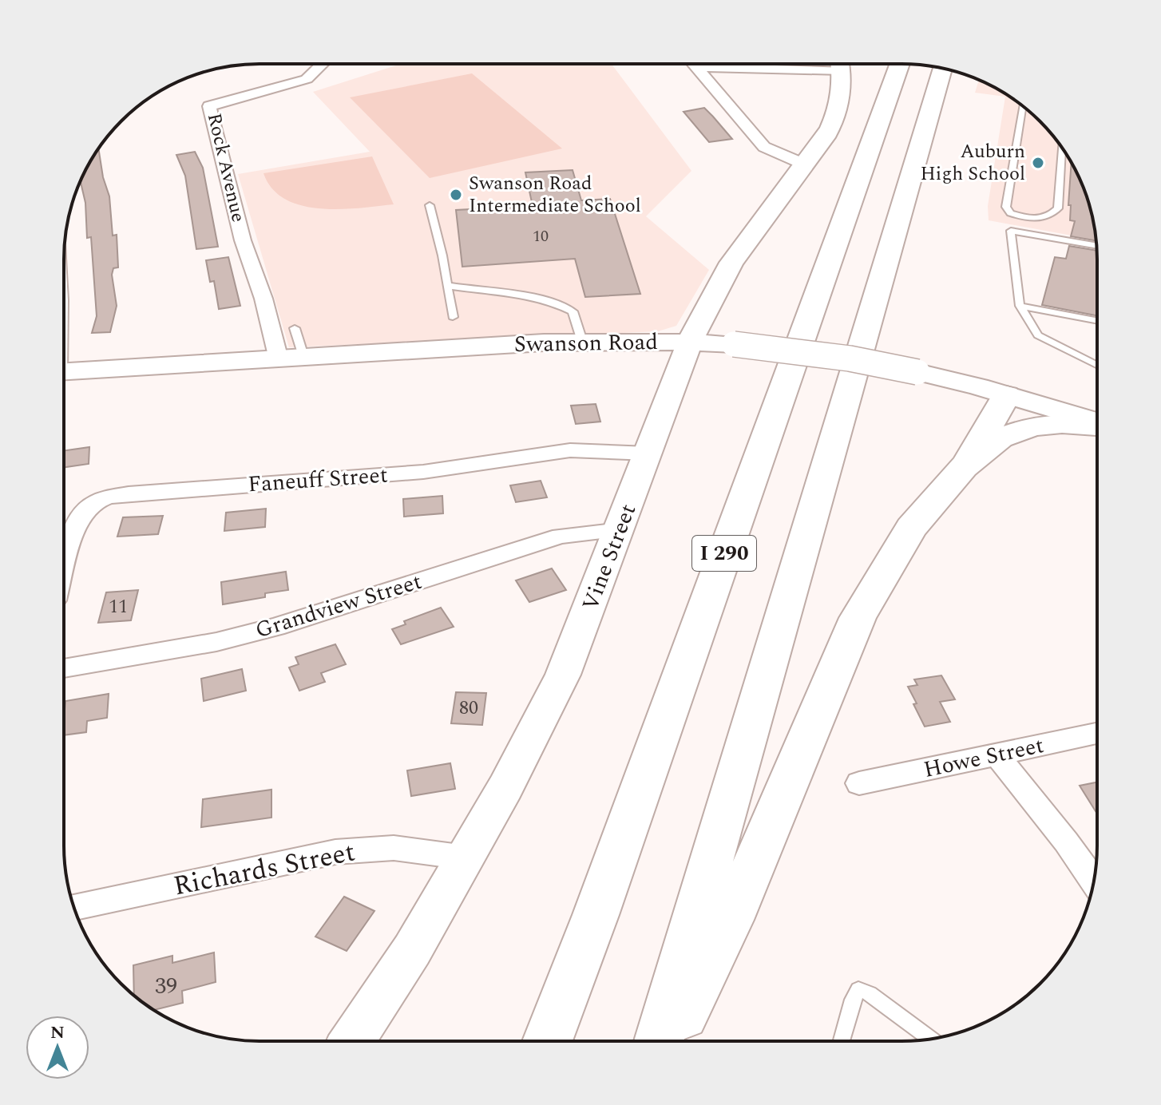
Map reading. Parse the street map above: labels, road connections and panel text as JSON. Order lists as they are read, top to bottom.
{
  "streets": {
    "highway": ["I 290"],
    "street": [
      "Rock Avenue",
      "Swanson Road",
      "Faneuff Street",
      "Vine Street",
      "Grandview Street",
      "Howe Street",
      "Richards Street"
    ]
  },
  "crossings": [
    ["Rock Avenue", "Swanson Road"],
    ["Swanson Road", "Vine Street"],
    ["Faneuff Street", "Vine Street"],
    ["Vine Street", "Grandview Street"],
    ["Vine Street", "Richards Street"]
  ],
  "places": ["Auburn High School", "Swanson Road Intermediate School"],
  "house_numbers": [
    "10",
    "11",
    "80",
    "39"
  ],
  "north": "top"
}
